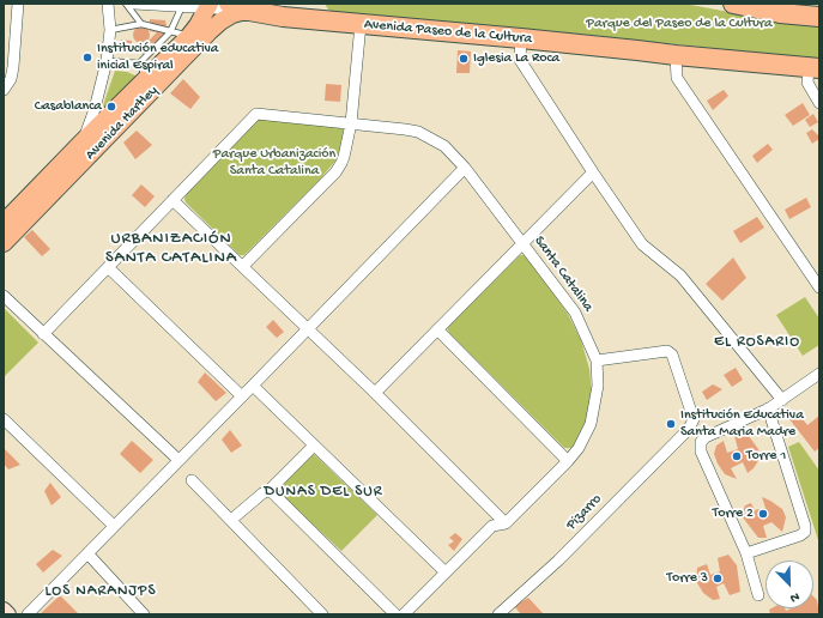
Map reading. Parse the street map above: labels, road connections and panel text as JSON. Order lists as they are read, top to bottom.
{
  "streets": {
    "highway": ["Avenida Paseo de la Cultura"],
    "main road": ["Avenida Hartley"],
    "street": ["Santa Catalina", "Pizarro"]
  },
  "crossings": [
    ["Avenida Paseo de la Cultura", "Avenida Hartley"],
    ["Santa Catalina", "Pizarro"]
  ],
  "districts": [
    "URBANIZACIÓN SANTA CATALINA",
    "EL ROSARIO",
    "DUNAS DEL SUR",
    "LOS NARANJPS"
  ],
  "parks": ["Parque del Paseo de la Cultura", "Parque Urbanización Santa Catalina"],
  "places": [
    "Institución educativa inicial Espiral",
    "Iglesia La Roca",
    "Casablanca",
    "Institución Educativa Santa Maria Madre",
    "Torre 1",
    "Torre 2",
    "Torre 3"
  ],
  "north": "bottom right"
}
